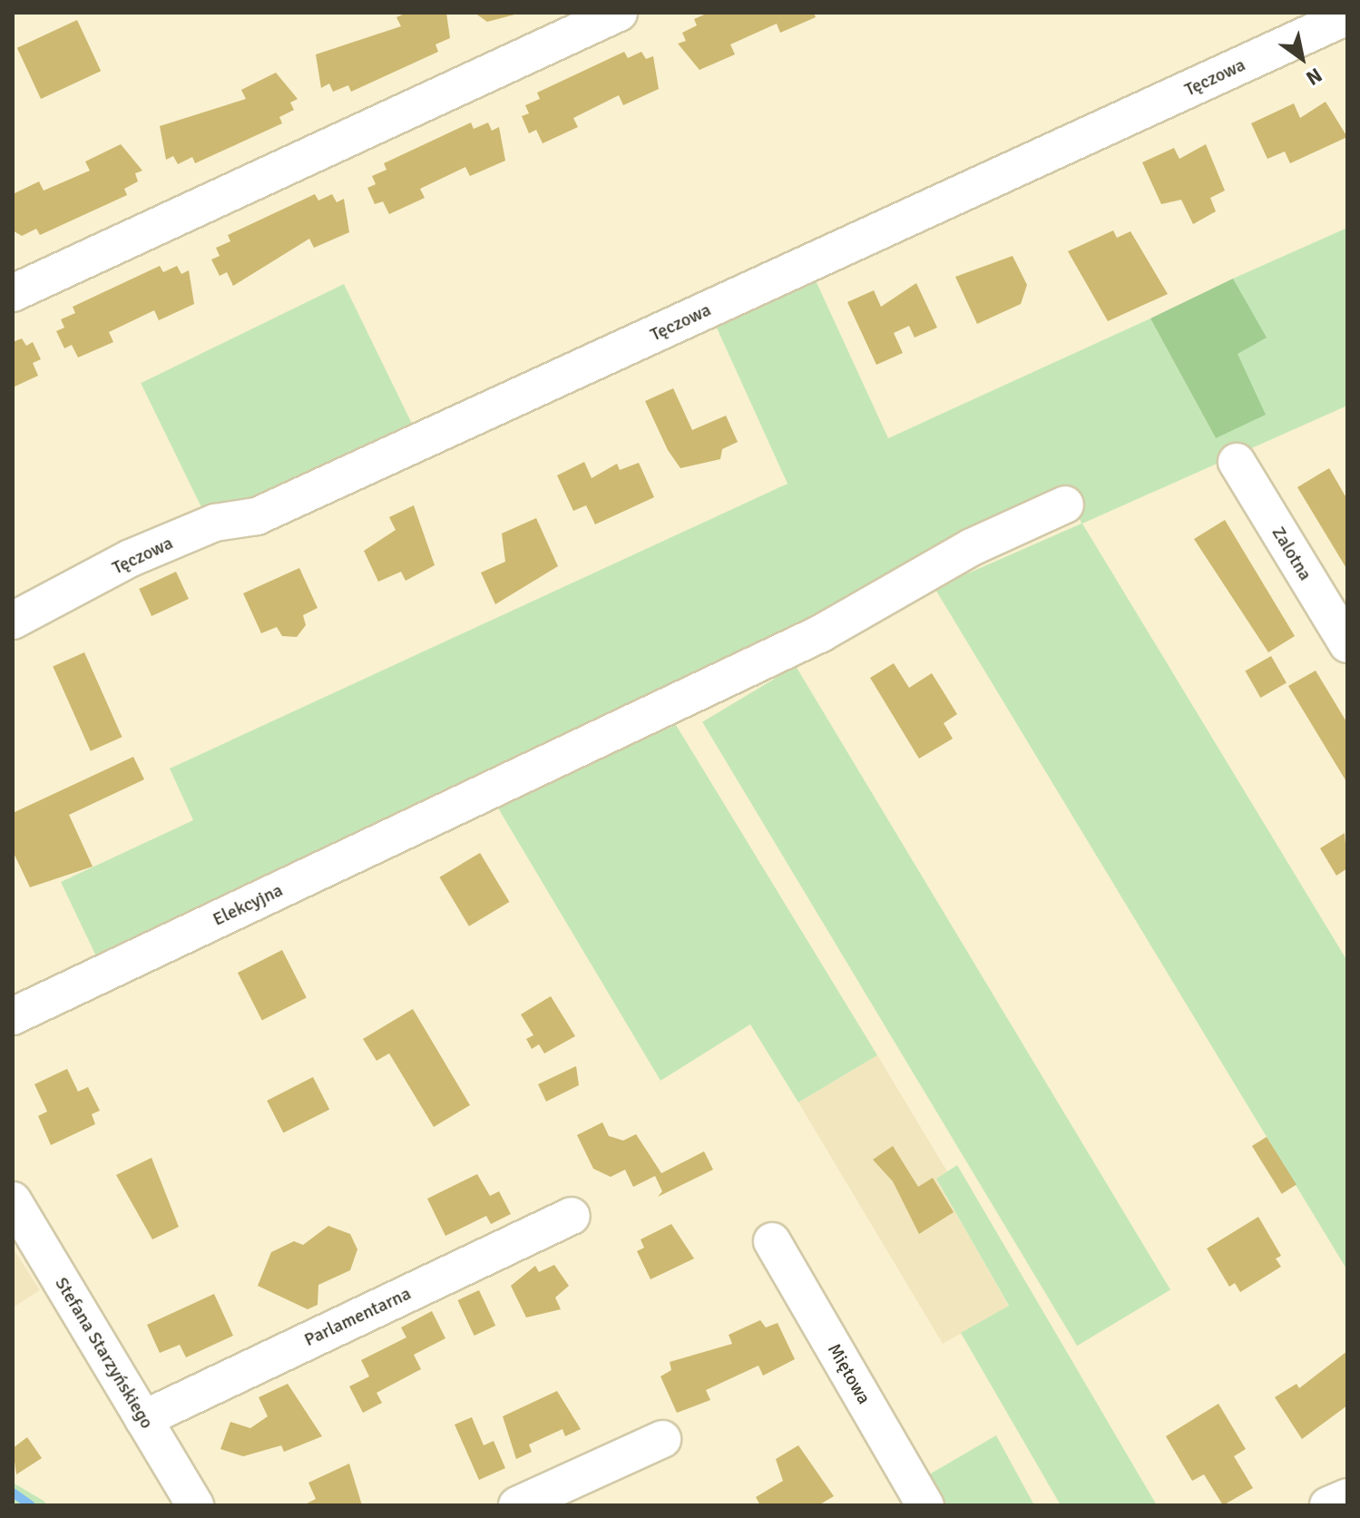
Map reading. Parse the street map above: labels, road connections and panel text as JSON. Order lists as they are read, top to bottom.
{
  "streets": {
    "street": [
      "Tęczowa",
      "Zalotna",
      "Elekcyjna",
      "Parlamentarna",
      "Stefana Starzyńskiego",
      "Miętowa"
    ]
  },
  "crossings": [
    ["Parlamentarna", "Stefana Starzyńskiego"]
  ],
  "north": "bottom right"
}
